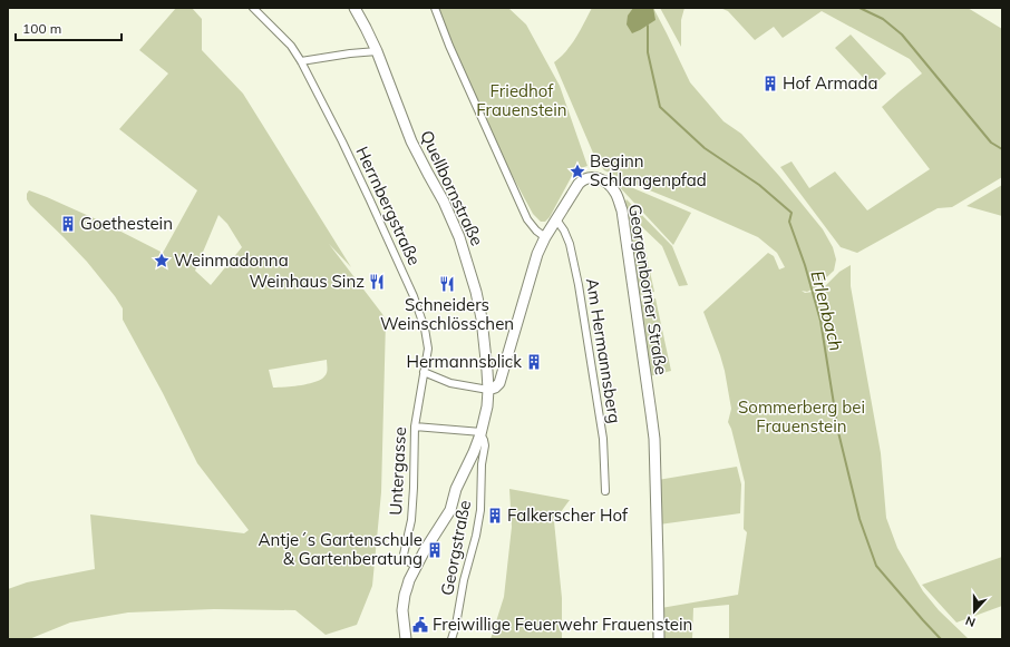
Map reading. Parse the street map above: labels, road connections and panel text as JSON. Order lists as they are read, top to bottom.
{
  "streets": {
    "main road": ["Quellbornstraße", "Georgenborner Straße"],
    "street": [
      "Herrnbergstraße",
      "Am Hermannsberg",
      "Untergasse",
      "Georgstraße"
    ]
  },
  "crossings": [
    ["Quellbornstraße", "Georgenborner Straße"],
    ["Quellbornstraße", "Untergasse"],
    ["Quellbornstraße", "Georgstraße"],
    ["Herrnbergstraße", "Untergasse"],
    ["Georgenborner Straße", "Am Hermannsberg"]
  ],
  "water": ["Erlenbach"],
  "parks": ["Friedhof Frauenstein", "Sommerberg bei Frauenstein"],
  "places": {
    "building": [
      "Hof Armada",
      "Goethestein",
      "Hermannsblick",
      "Falkerscher Hof",
      "Antje´s Gartenschule & Gartenberatung"
    ],
    "place": ["Beginn Schlangenpfad", "Weinmadonna"],
    "restaurant": ["Weinhaus Sinz", "Schneiders Weinschlösschen"],
    "public building": ["Freiwillige Feuerwehr Frauenstein"]
  },
  "scale_bar": "100 m",
  "north": "bottom"
}
